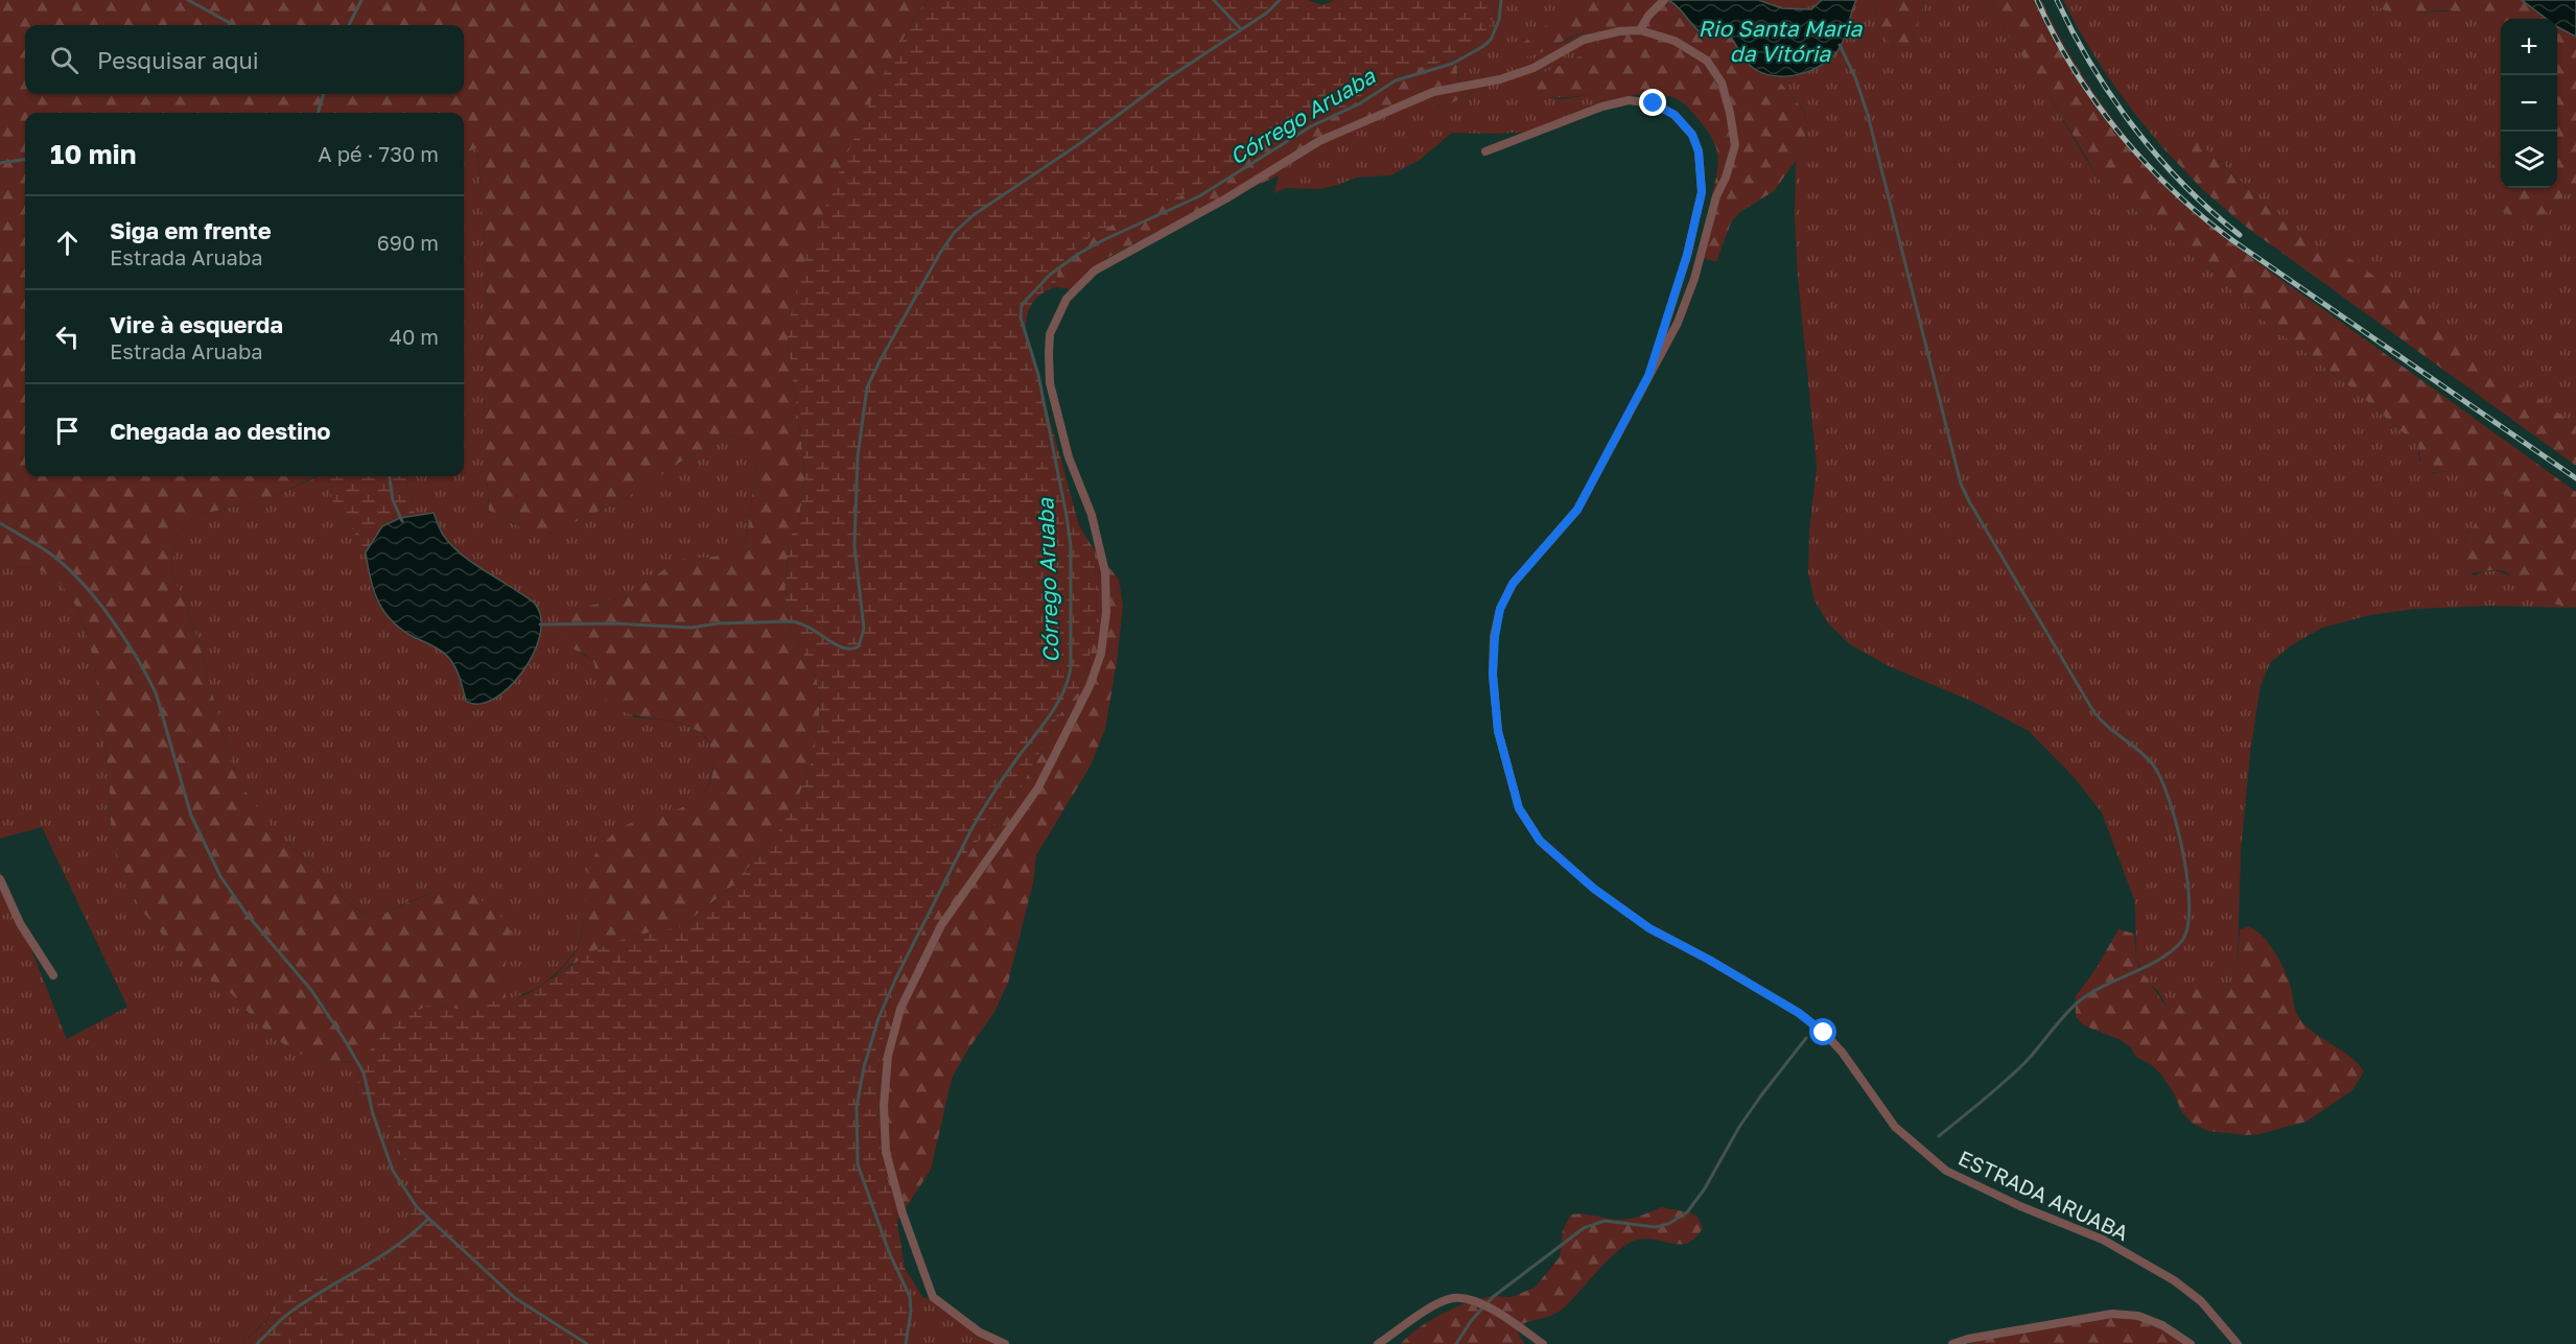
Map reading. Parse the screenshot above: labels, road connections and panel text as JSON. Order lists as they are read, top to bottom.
{
  "streets": {
    "street": ["ESTRADA ARUABA"]
  },
  "water": ["Rio Santa Maria da Vitória", "Córrego Aruaba"],
  "page": {
    "map_buttons": ["+", "−"],
    "search": "Pesquisar aqui",
    "heading": ["10 min", "A pé · 730 m"],
    "list": [
      ["Siga em frente", "Estrada Aruaba", "690 m"],
      ["Vire à esquerda", "Estrada Aruaba", "40 m"],
      "Chegada ao destino"
    ]
  }
}
